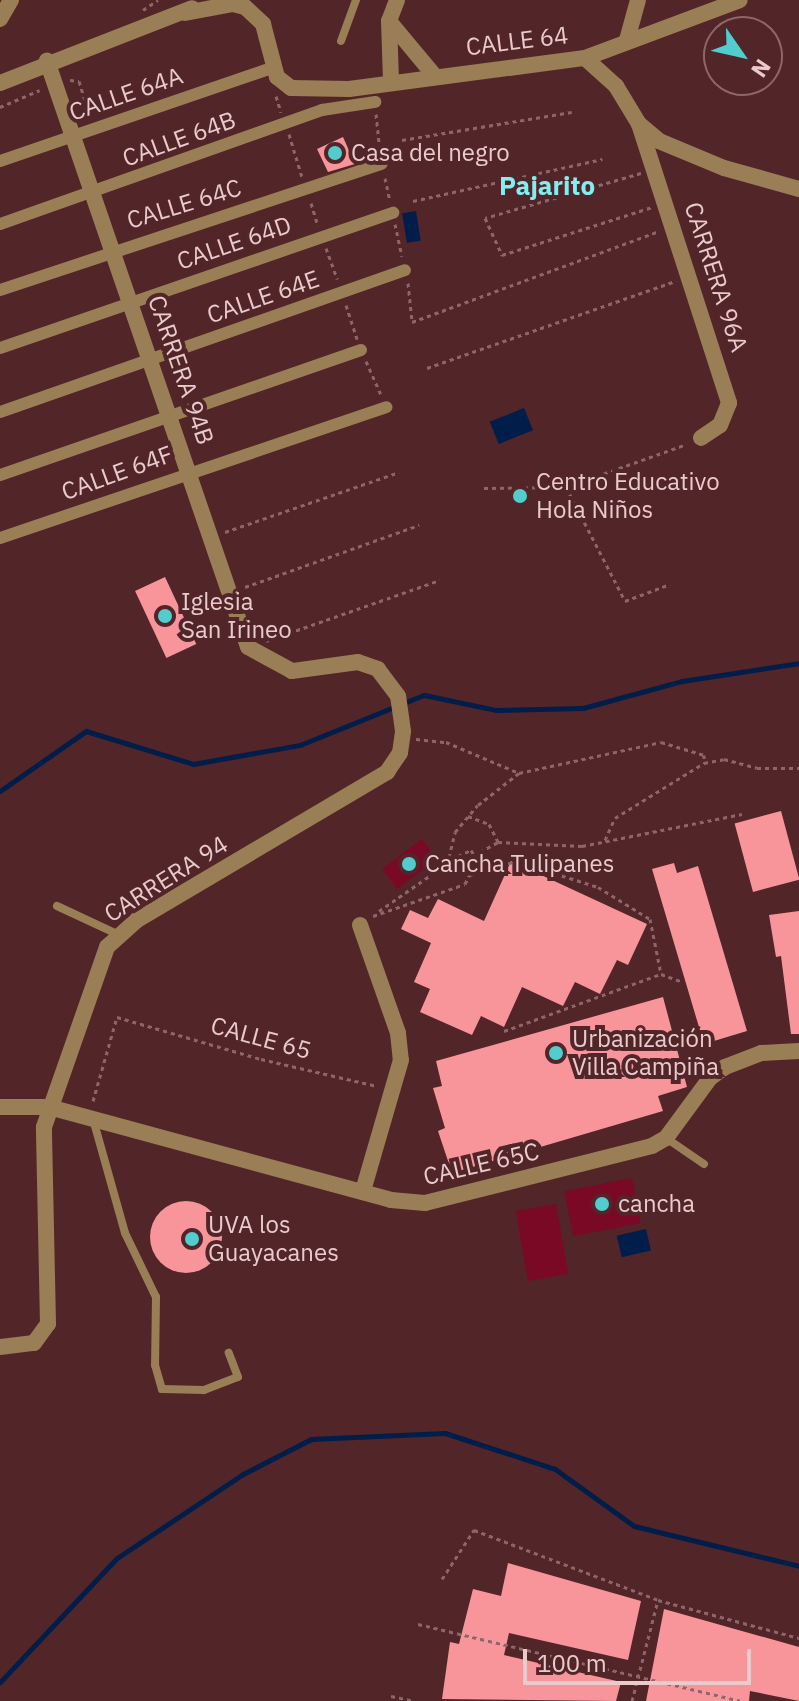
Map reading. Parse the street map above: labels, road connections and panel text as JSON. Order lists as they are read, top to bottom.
{
  "streets": {
    "street": [
      "CALLE 64",
      "CALLE 64A",
      "CALLE 64B",
      "CALLE 64C",
      "CALLE 64D",
      "CARRERA 96A",
      "CALLE 64E",
      "CARRERA 94B",
      "CALLE 64F",
      "CARRERA 94",
      "CALLE 65C"
    ],
    "path": ["CALLE 65"]
  },
  "crossings": [
    ["CALLE 64A", "CARRERA 94B"],
    ["CALLE 64B", "CARRERA 94B"],
    ["CALLE 64C", "CARRERA 94B"],
    ["CALLE 64D", "CARRERA 94B"],
    ["CALLE 64E", "CARRERA 94B"],
    ["CARRERA 94B", "CALLE 64F"],
    ["CARRERA 94", "CALLE 65C"],
    ["CALLE 65", "CALLE 65C"]
  ],
  "districts": ["Pajarito"],
  "places": [
    "Casa del negro",
    "Centro Educativo Hola Niños",
    "Iglesia San Irineo",
    "Cancha Tulipanes",
    "Urbanización Villa Campiña",
    "cancha",
    "UVA los Guayacanes"
  ],
  "scale_bar": "100 m",
  "north": "bottom right"
}
